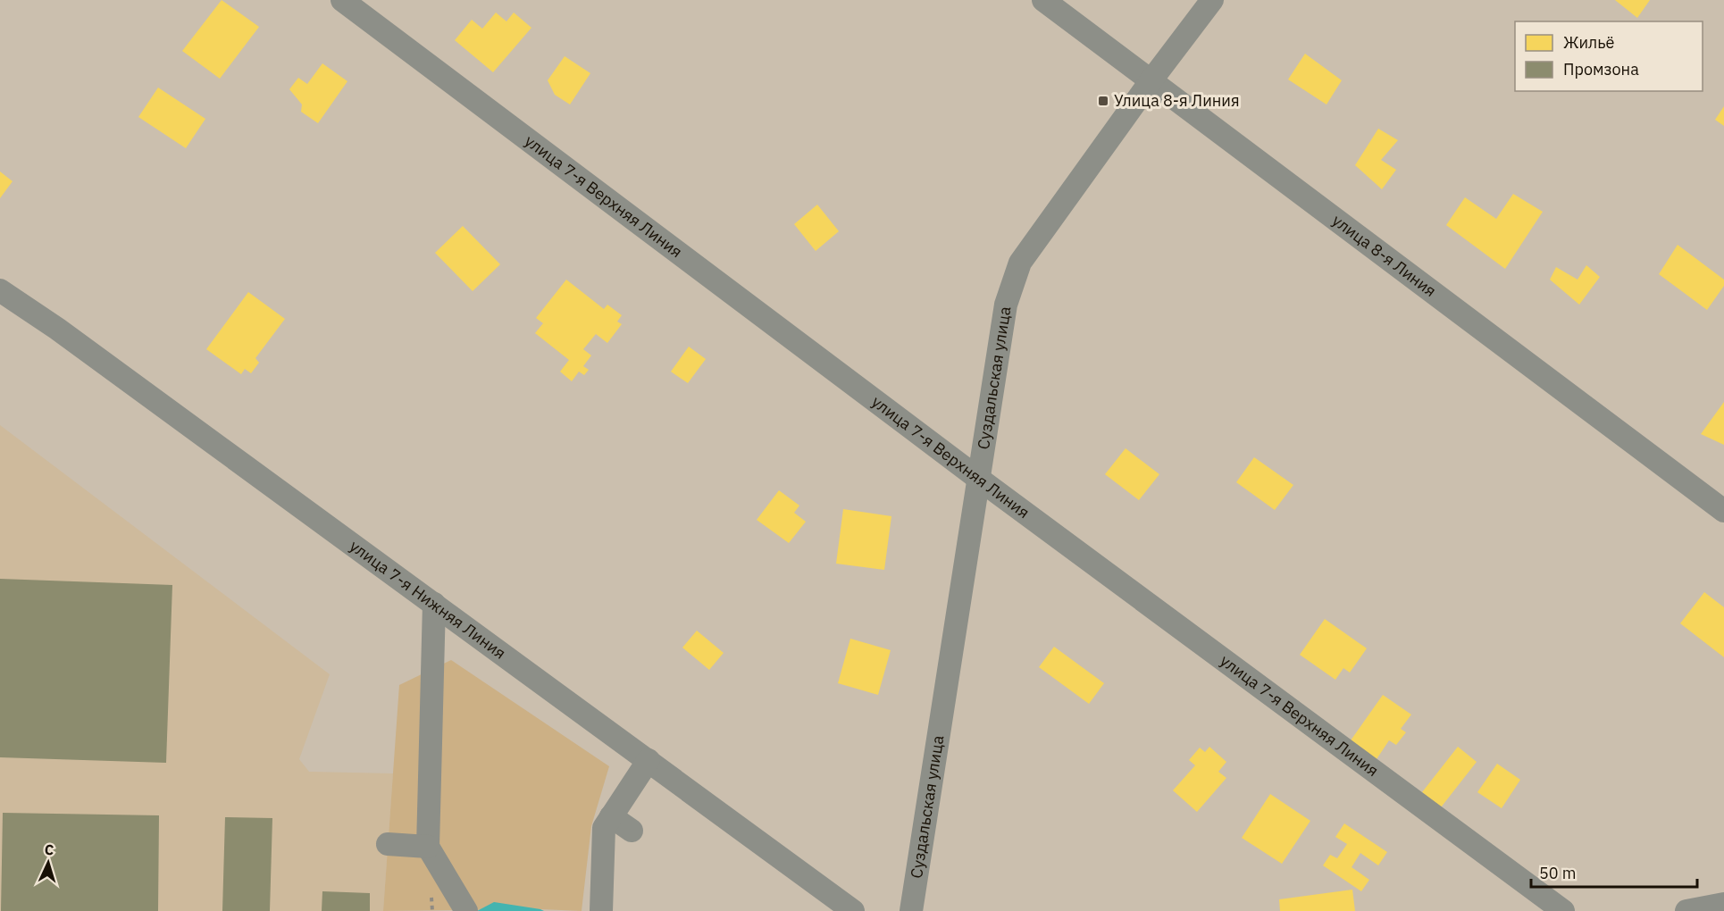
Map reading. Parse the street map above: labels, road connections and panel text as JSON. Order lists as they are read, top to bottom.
{
  "streets": {
    "street": [
      "улица 7-я Верхняя Линия",
      "улица 8-я Линия",
      "Суздальская улица",
      "улица 7-я Нижняя Линия"
    ]
  },
  "crossings": [
    ["улица 7-я Верхняя Линия", "Суздальская улица"],
    ["улица 8-я Линия", "Суздальская улица"]
  ],
  "places": {
    "transit": ["Улица 8-я Линия"]
  },
  "legend": ["Жильё", "Промзона"],
  "scale_bar": "50 m",
  "north": "top"
}
